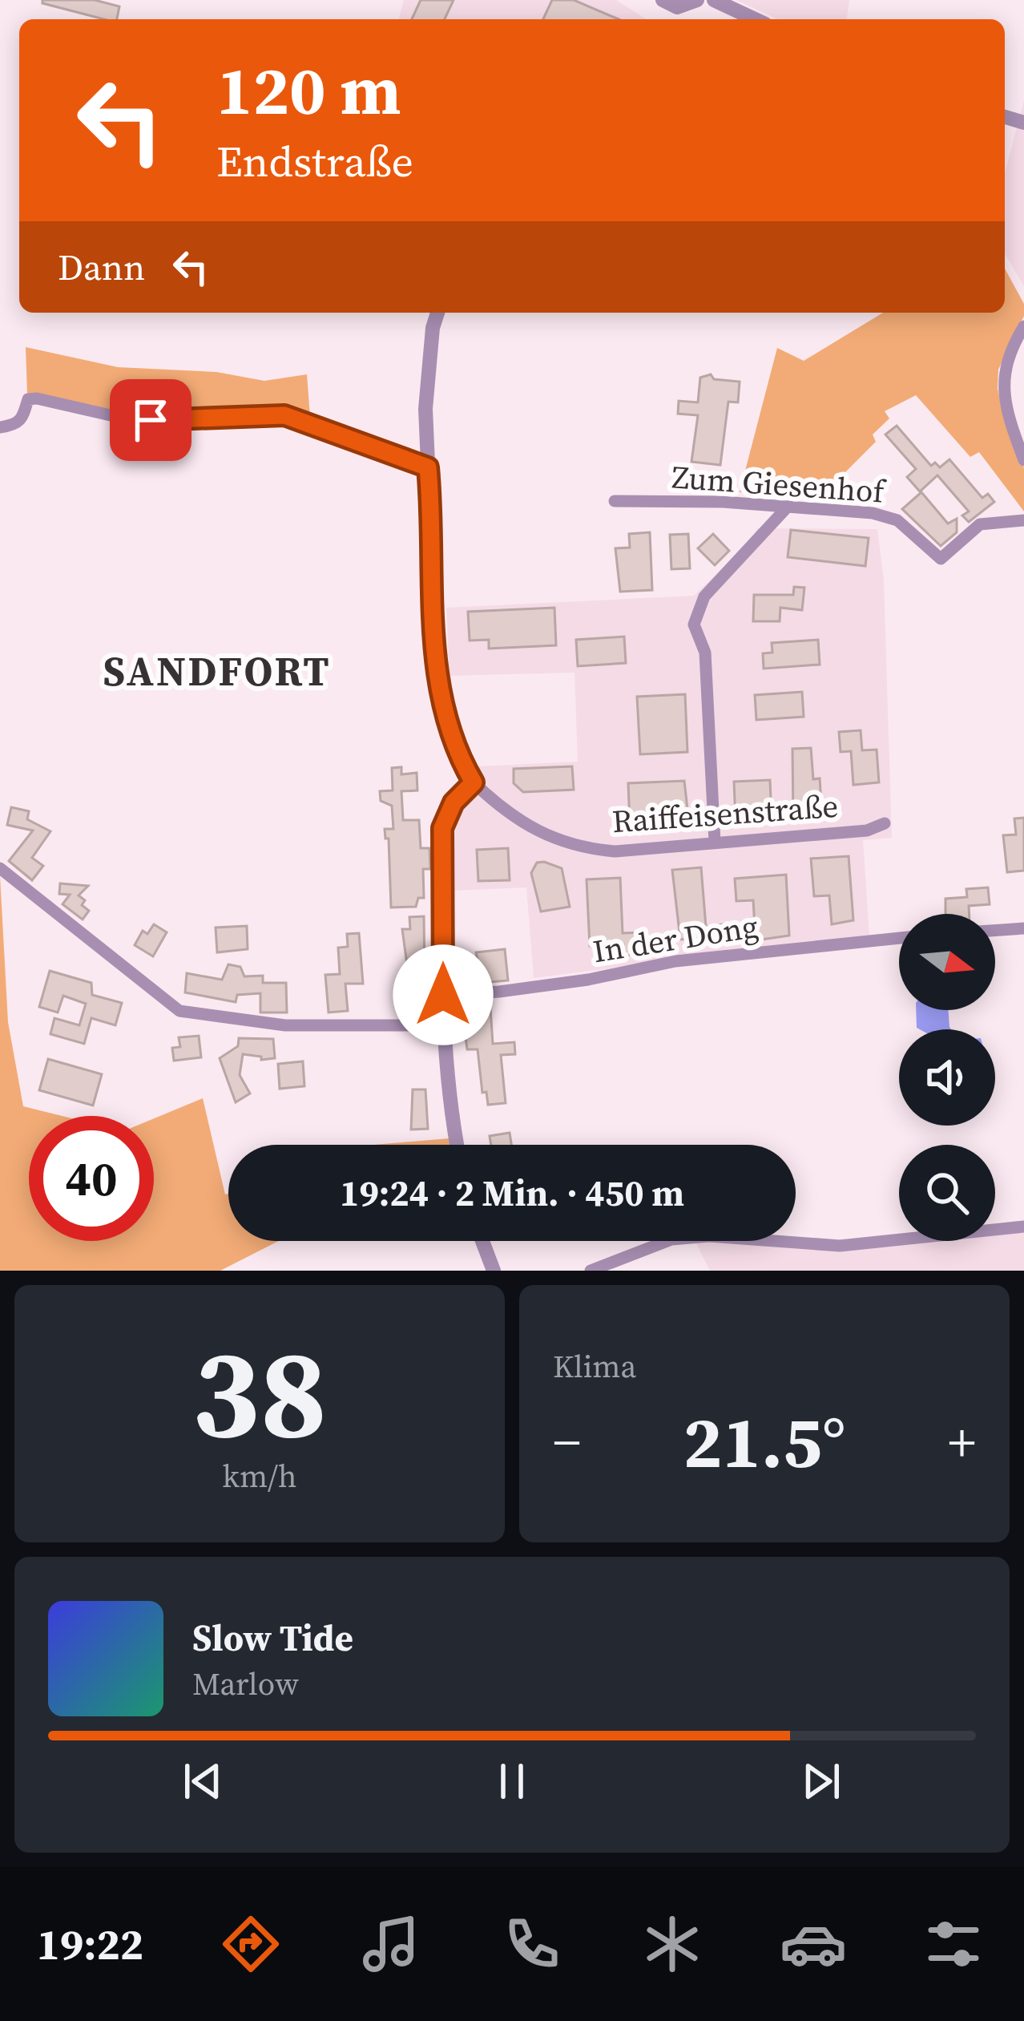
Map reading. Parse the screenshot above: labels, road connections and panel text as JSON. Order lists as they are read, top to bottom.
{
  "streets": {
    "street": ["Zum Giesenhof", "Raiffeisenstraße", "In der Dong"]
  },
  "districts": ["SANDFORT"],
  "north": "right",
  "page": {
    "turn": ["120 m", "Endstraße"],
    "then": "Dann",
    "limit": "40",
    "trip": "19:24 · 2 Min. · 450 m",
    "tile": [
      ["38", "km/h"],
      "Klima"
    ],
    "heat": ["−", "21.5°", "+"],
    "song": ["Slow Tide", "Marlow"],
    "tabs": "19:22"
  }
}
